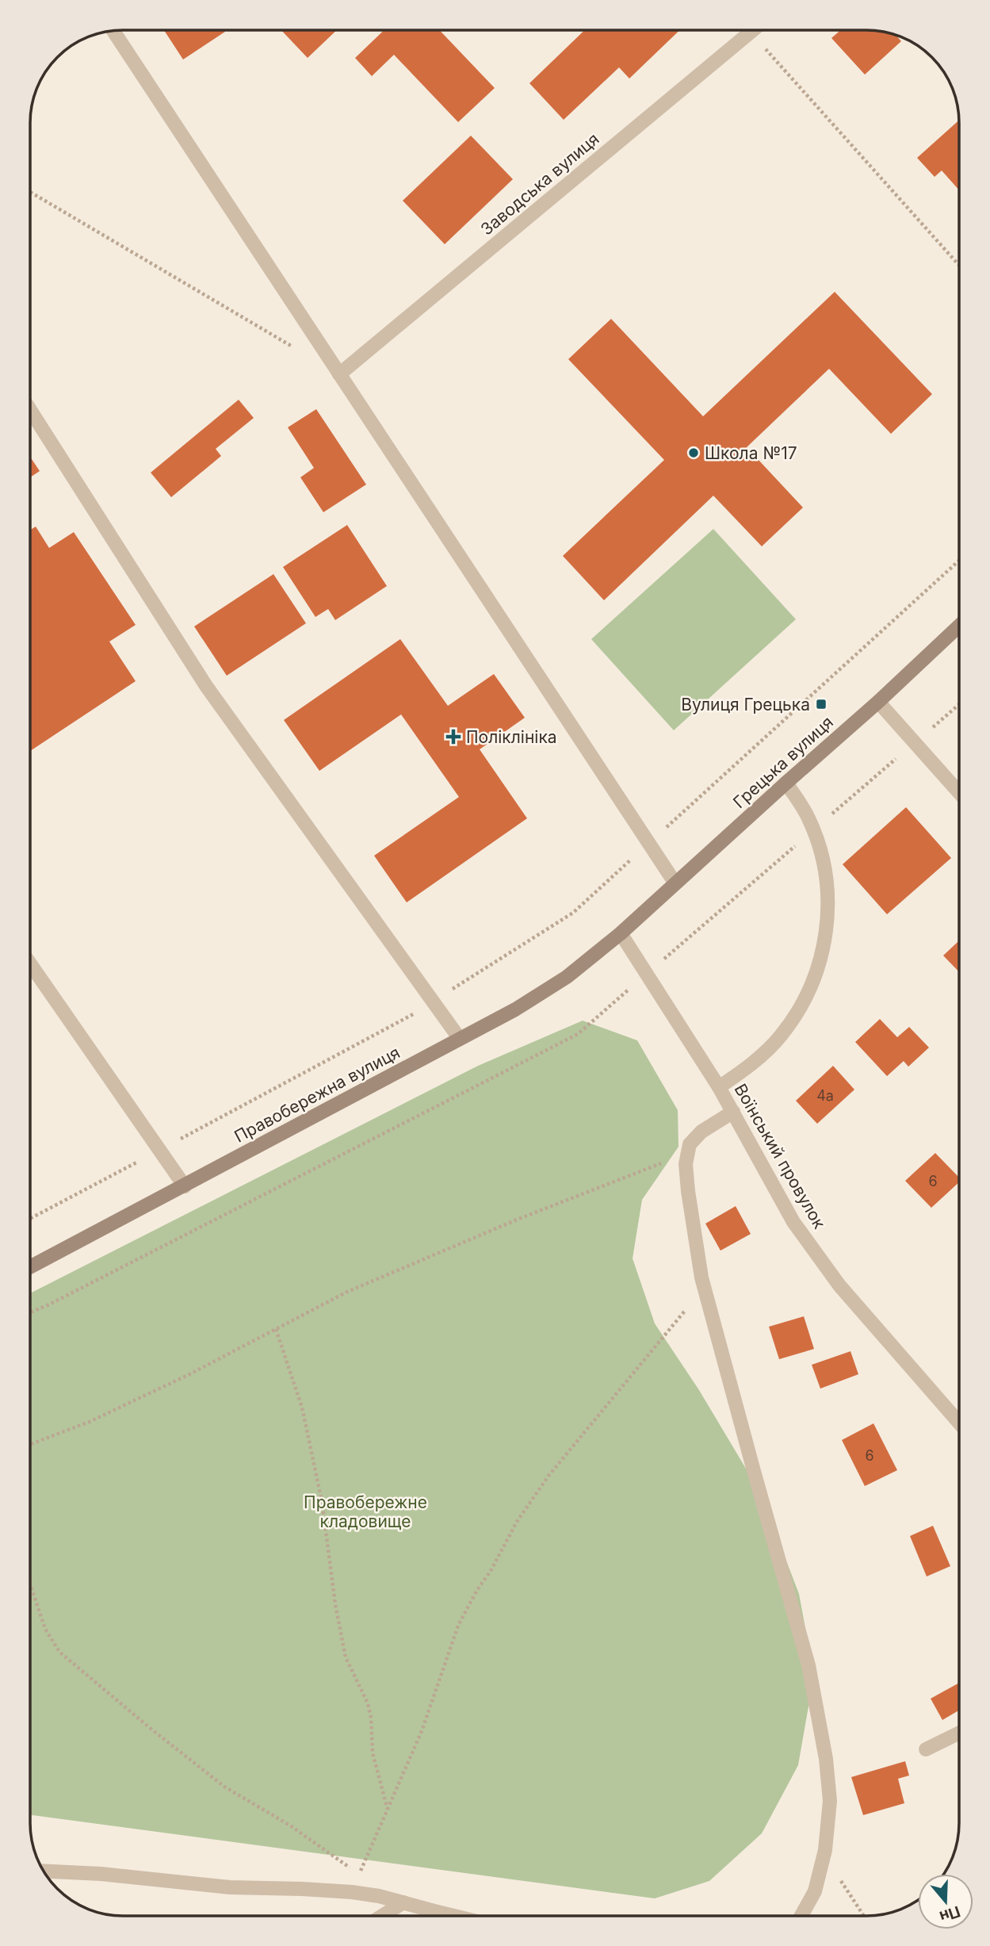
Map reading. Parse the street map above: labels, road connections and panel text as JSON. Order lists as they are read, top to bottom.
{
  "streets": {
    "street": [
      "Заводська вулиця",
      "Грецька вулиця",
      "Правобережна вулиця",
      "Воїнський провулок"
    ]
  },
  "crossings": [
    ["Грецька вулиця", "Правобережна вулиця"],
    ["Грецька вулиця", "Воїнський провулок"],
    ["Правобережна вулиця", "Воїнський провулок"]
  ],
  "parks": ["Правобережне кладовище"],
  "places": {
    "other": ["Школа №17"],
    "transit": ["Вулиця Грецька"],
    "health": ["Поліклініка"]
  },
  "house_numbers": ["4а", "6", "6"],
  "north": "bottom"
}
